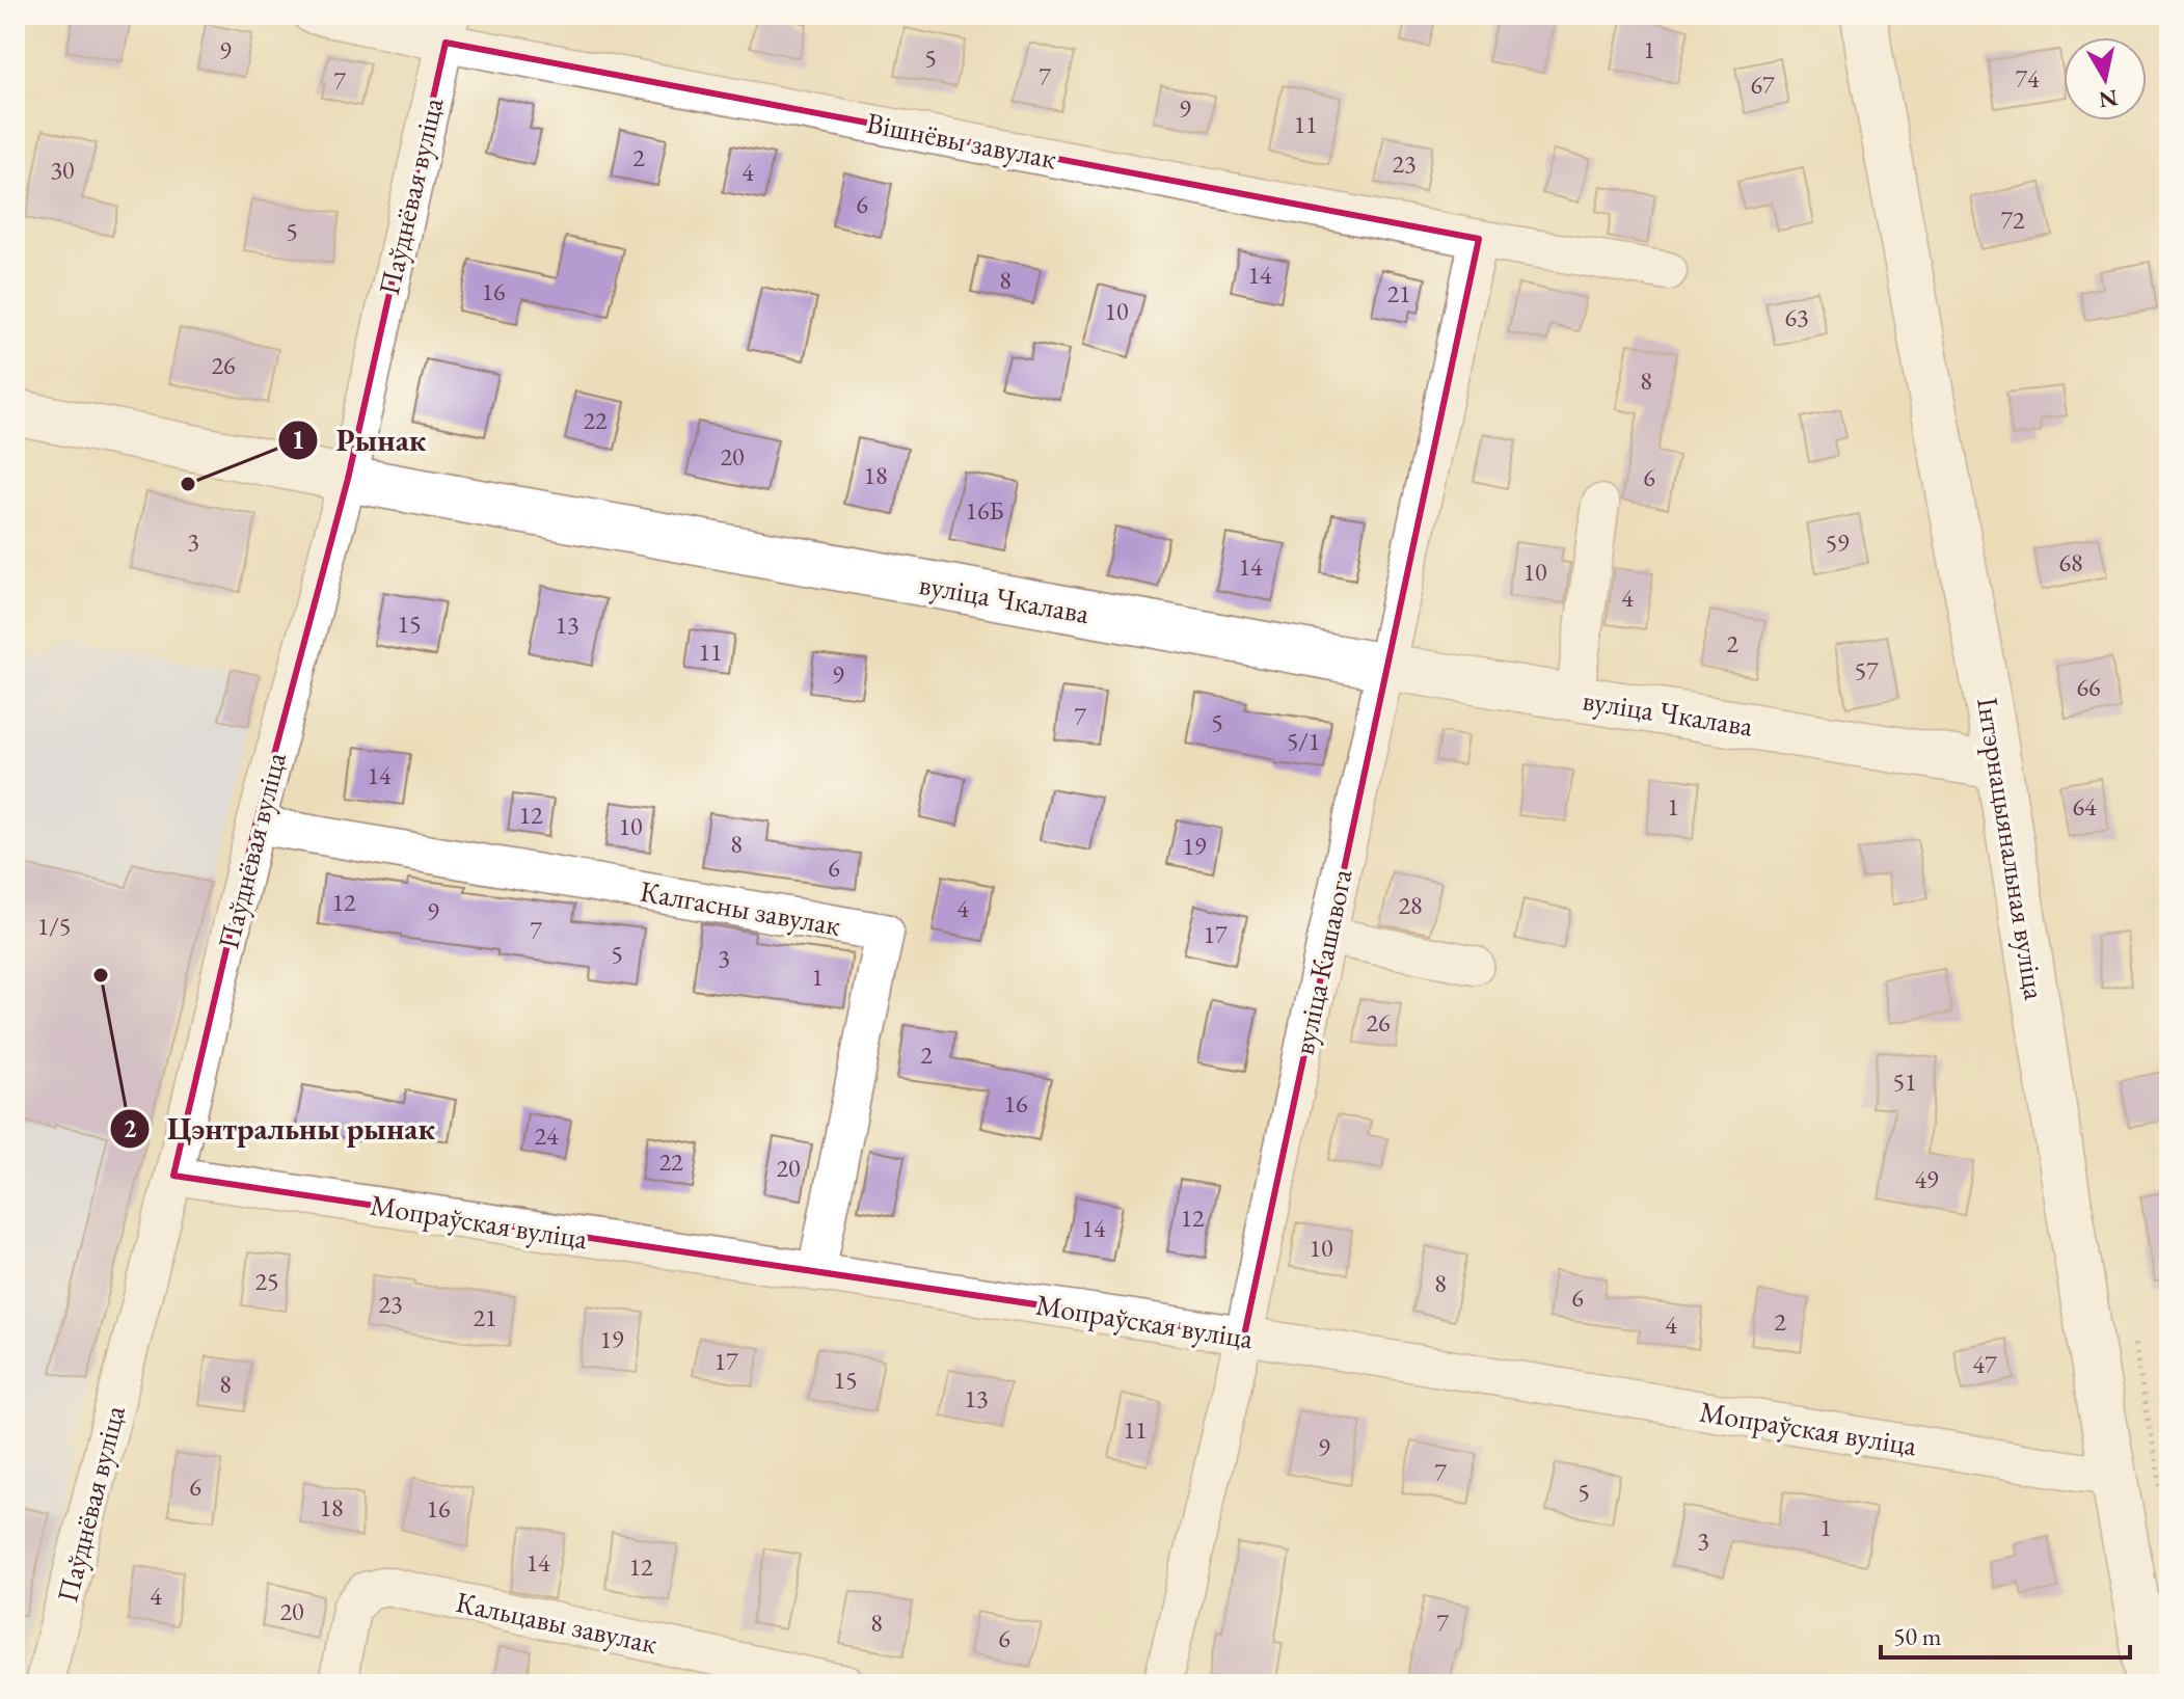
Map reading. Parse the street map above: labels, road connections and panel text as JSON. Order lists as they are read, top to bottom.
{
  "streets": {
    "main road": ["вуліца Чкалава", "Інтэрнацыянальная вуліца"],
    "street": [
      "Вішнёвы завулак",
      "Паўднёвая вуліца",
      "Калгасны завулак",
      "вуліца Кашавога",
      "Мопраўская вуліца",
      "Кальцавы завулак"
    ]
  },
  "crossings": [
    ["Вішнёвы завулак", "Паўднёвая вуліца"],
    ["Вішнёвы завулак", "вуліца Кашавога"],
    ["Паўднёвая вуліца", "вуліца Чкалава"],
    ["Паўднёвая вуліца", "Калгасны завулак"],
    ["Паўднёвая вуліца", "Мопраўская вуліца"],
    ["вуліца Чкалава", "Інтэрнацыянальная вуліца"],
    ["вуліца Чкалава", "вуліца Кашавога"],
    ["Інтэрнацыянальная вуліца", "Мопраўская вуліца"],
    ["Калгасны завулак", "Мопраўская вуліца"],
    ["вуліца Кашавога", "Мопраўская вуліца"]
  ],
  "places": ["Рынак", "Цэнтральны рынак"],
  "house_numbers": [
    "1",
    "9",
    "5",
    "7",
    "74",
    "7",
    "67",
    "9",
    "11",
    "2",
    "23",
    "30",
    "4",
    "6",
    "72",
    "5",
    "14",
    "8",
    "16",
    "21",
    "10",
    "63",
    "26",
    "8",
    "22",
    "20",
    "18",
    "6",
    "16Б",
    "3",
    "59",
    "68",
    "14",
    "10",
    "4",
    "15",
    "13",
    "2",
    "11",
    "57",
    "9",
    "66",
    "7",
    "5",
    "5/1",
    "14",
    "1",
    "64",
    "12",
    "10",
    "8",
    "19",
    "6",
    "12",
    "28",
    "4",
    "9",
    "1/5",
    "7",
    "17",
    "5",
    "3",
    "1",
    "26",
    "2",
    "51",
    "16",
    "24",
    "22",
    "20",
    "49",
    "12",
    "14",
    "10",
    "25",
    "8",
    "6",
    "23",
    "21",
    "2",
    "4",
    "19",
    "17",
    "47",
    "15",
    "8",
    "13",
    "11",
    "9",
    "7",
    "6",
    "5",
    "18",
    "16",
    "1",
    "3",
    "14",
    "12",
    "4",
    "20",
    "8",
    "7",
    "6"
  ],
  "scale_bar": "50 m",
  "north": "bottom"
}
